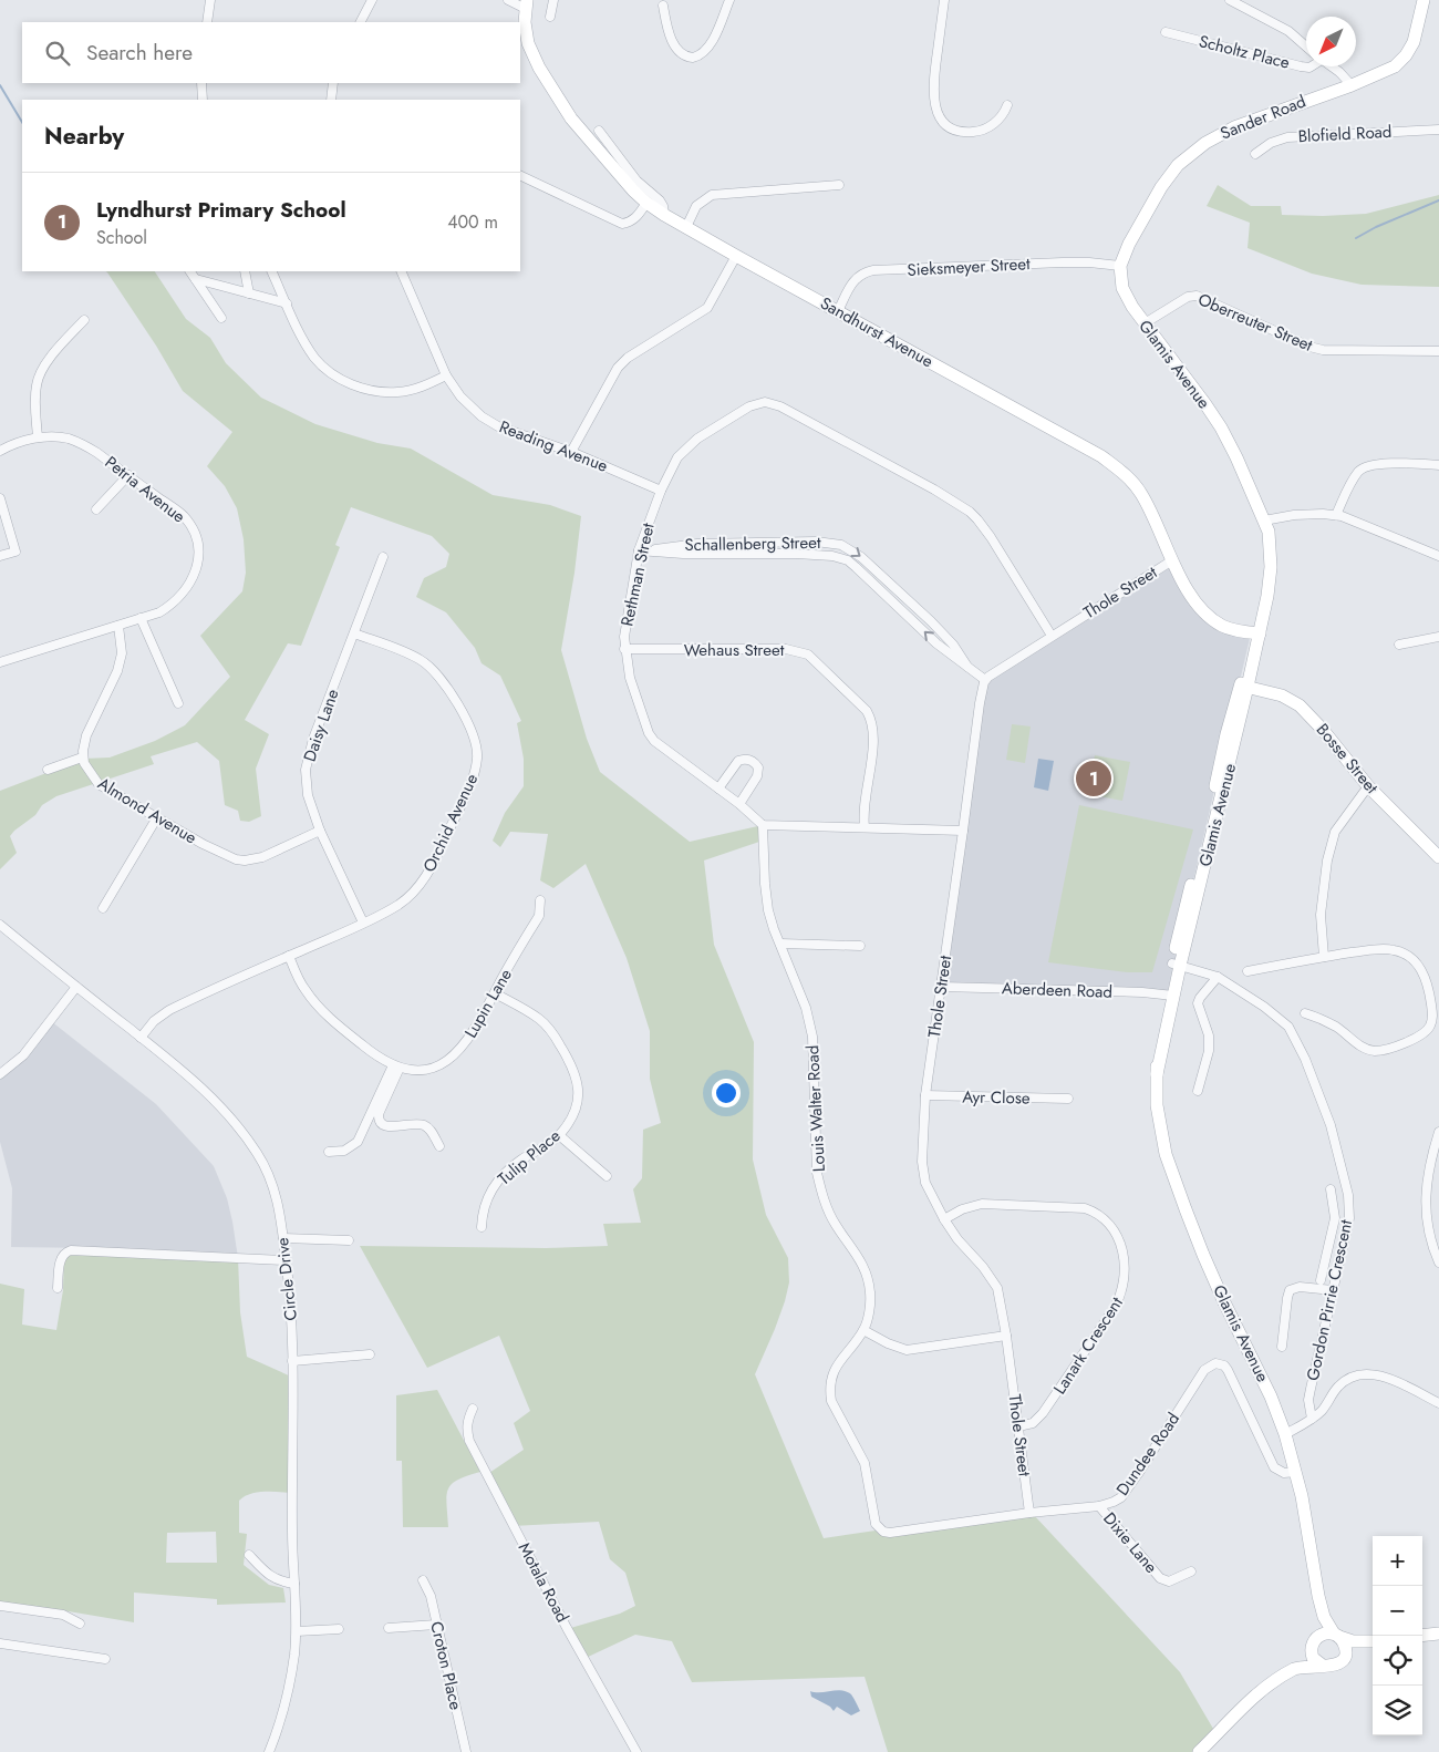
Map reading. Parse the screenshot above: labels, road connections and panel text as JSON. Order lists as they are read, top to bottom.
{
  "streets": {
    "main road": [
      "Sander Road",
      "Sandhurst Avenue",
      "Glamis Avenue",
      "Bosse Street"
    ],
    "street": [
      "Scholtz Place",
      "Blofield Road",
      "Sieksmeyer Street",
      "Oberreuter Street",
      "Reading Avenue",
      "Petria Avenue",
      "Schallenberg Street",
      "Rethman Street",
      "Thole Street",
      "Wehaus Street",
      "Daisy Lane",
      "Almond Avenue",
      "Orchid Avenue",
      "Aberdeen Road",
      "Lupin Lane",
      "Ayr Close",
      "Louis Walter Road",
      "Tulip Place",
      "Circle Drive",
      "Gordon Pirrie Crescent",
      "Lanark Crescent",
      "Dundee Road",
      "Dixie Lane",
      "Motala Road",
      "Croton Place"
    ]
  },
  "crossings": [
    ["Sander Road", "Sieksmeyer Street"],
    ["Sander Road", "Glamis Avenue"],
    ["Sieksmeyer Street", "Sandhurst Avenue"],
    ["Sieksmeyer Street", "Glamis Avenue"],
    ["Oberreuter Street", "Glamis Avenue"],
    ["Sandhurst Avenue", "Glamis Avenue"],
    ["Sandhurst Avenue", "Thole Street"],
    ["Glamis Avenue", "Bosse Street"],
    ["Glamis Avenue", "Aberdeen Road"],
    ["Glamis Avenue", "Gordon Pirrie Crescent"],
    ["Glamis Avenue", "Dundee Road"],
    ["Reading Avenue", "Rethman Street"],
    ["Schallenberg Street", "Rethman Street"],
    ["Schallenberg Street", "Thole Street"],
    ["Rethman Street", "Thole Street"],
    ["Rethman Street", "Wehaus Street"],
    ["Rethman Street", "Louis Walter Road"],
    ["Thole Street", "Aberdeen Road"],
    ["Thole Street", "Ayr Close"],
    ["Thole Street", "Lanark Crescent"],
    ["Thole Street", "Dundee Road"],
    ["Daisy Lane", "Almond Avenue"],
    ["Daisy Lane", "Orchid Avenue"],
    ["Orchid Avenue", "Lupin Lane"],
    ["Orchid Avenue", "Circle Drive"],
    ["Lupin Lane", "Tulip Place"],
    ["Louis Walter Road", "Dundee Road"],
    ["Dundee Road", "Dixie Lane"]
  ],
  "north": "bottom left",
  "page": {
    "search": "Search here",
    "heading": "Nearby",
    "list": [
      {
        "mark": "1",
        "name": "Lyndhurst Primary School",
        "note": "School",
        "value": "400 m"
      }
    ],
    "pins": "1",
    "map_buttons": ["+", "−"]
  }
}
